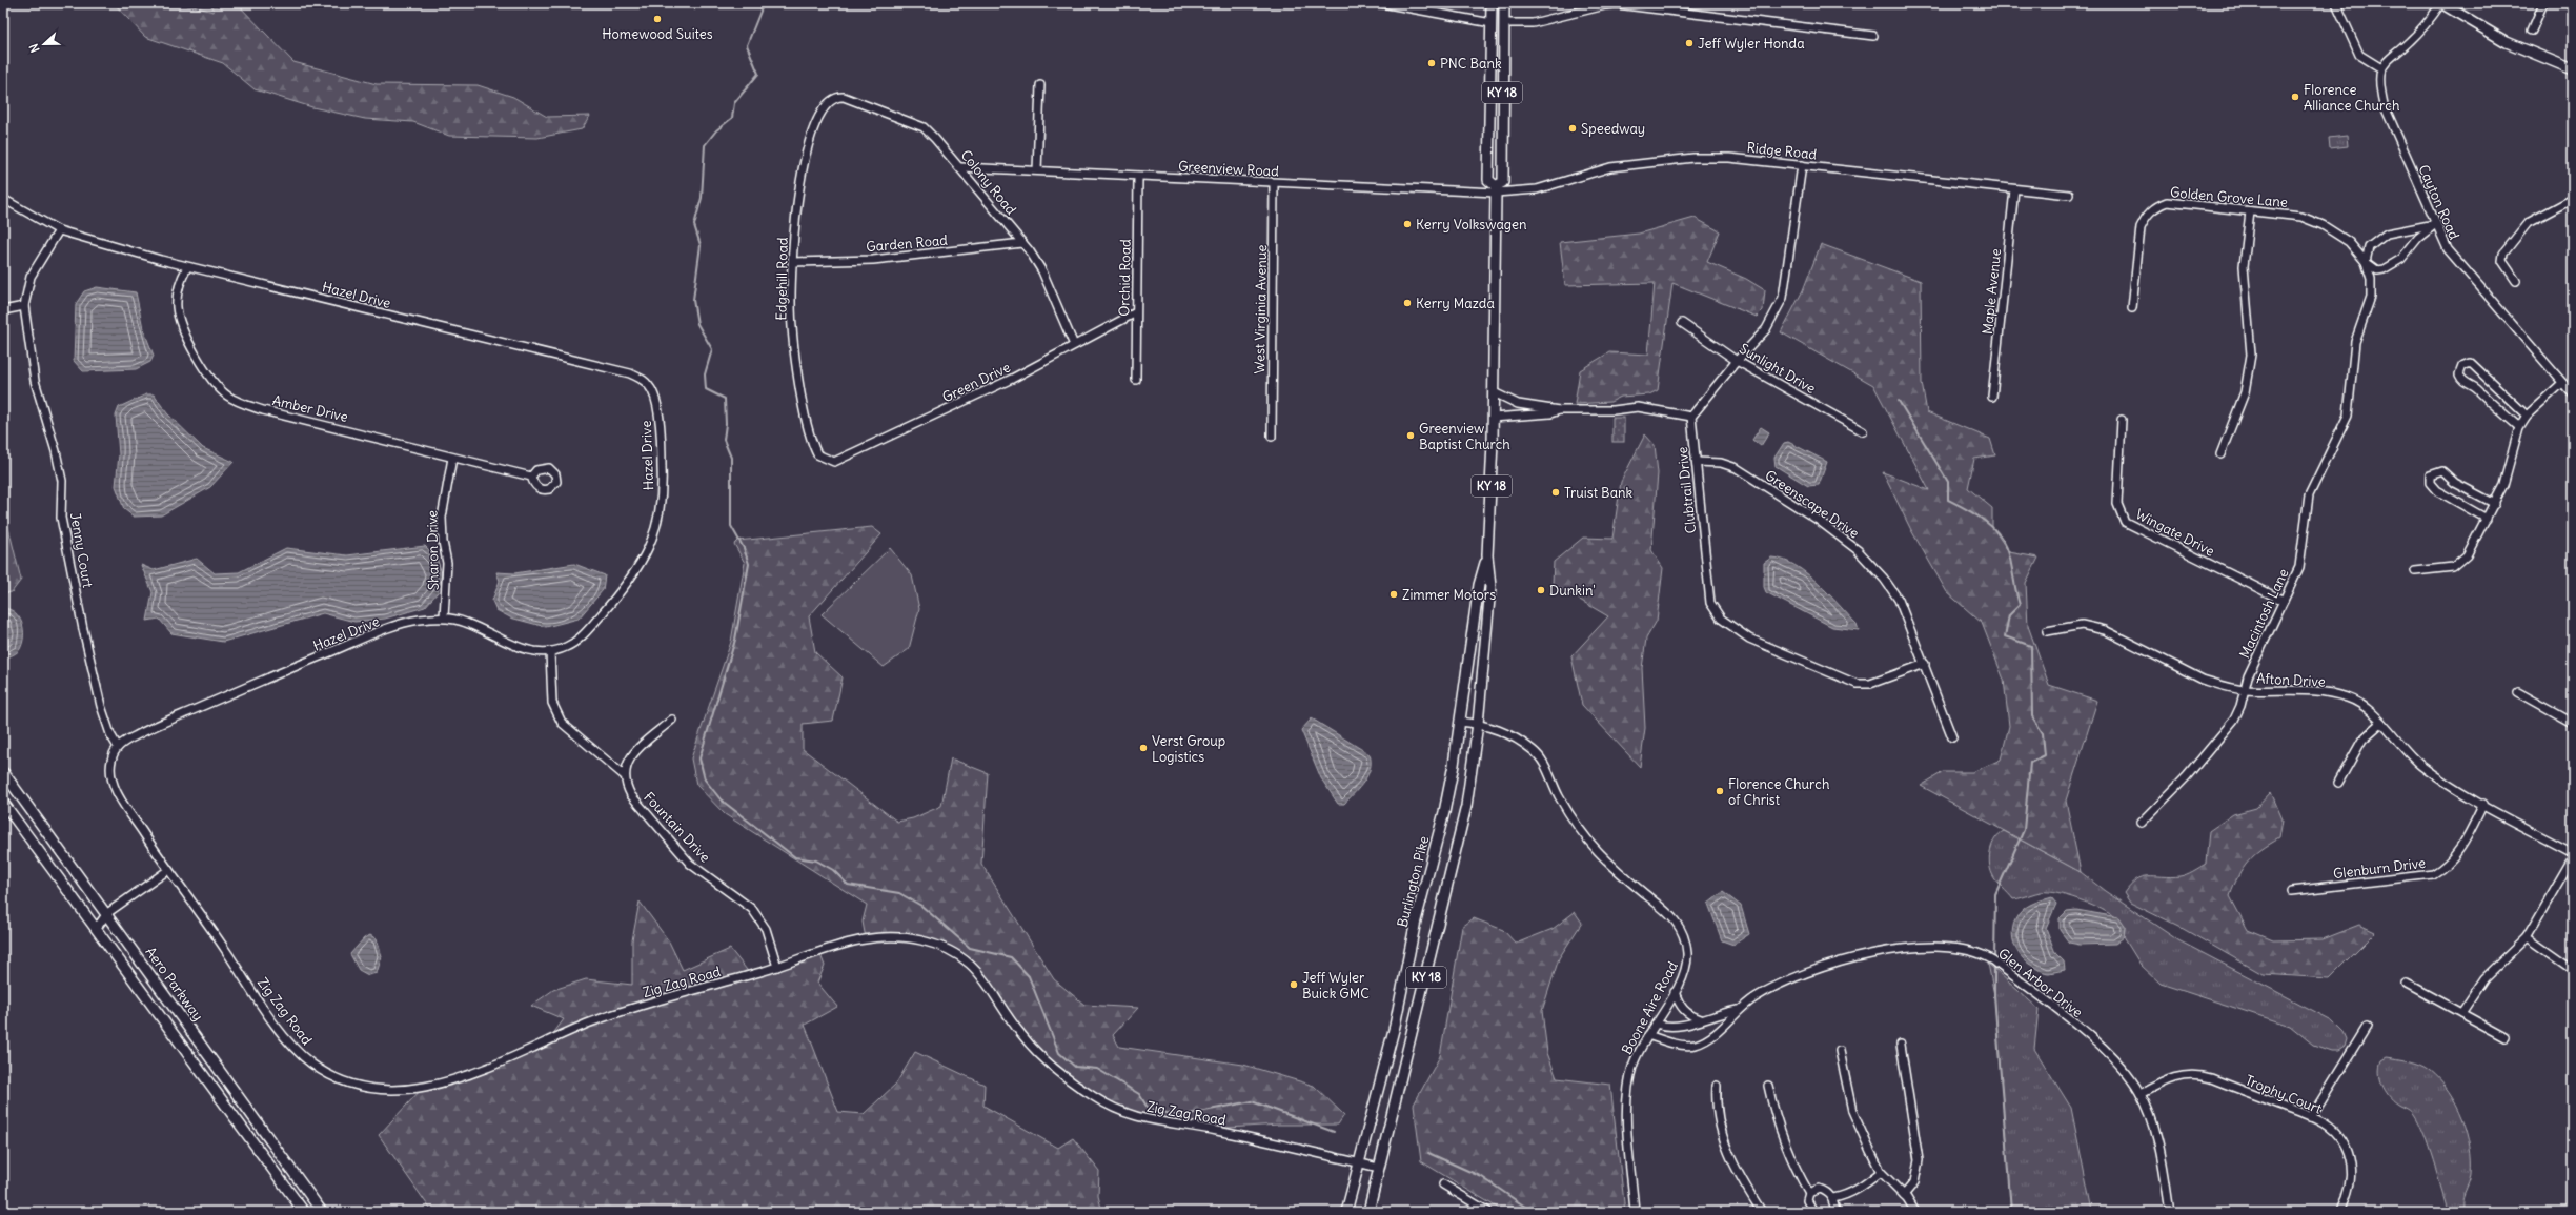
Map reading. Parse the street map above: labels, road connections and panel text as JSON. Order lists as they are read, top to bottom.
{
  "streets": {
    "main road": ["KY 18", "Burlington Pike", "Aero Parkway"],
    "street": [
      "Ridge Road",
      "Greenview Road",
      "Colony Road",
      "Golden Grove Lane",
      "Cayton Road",
      "Garden Road",
      "Orchid Road",
      "Edgehill Road",
      "Maple Avenue",
      "Hazel Drive",
      "West Virginia Avenue",
      "Sunlight Drive",
      "Green Drive",
      "Amber Drive",
      "Clubtrail Drive",
      "Greenscape Drive",
      "Wingate Drive",
      "Jenny Court",
      "Sharon Drive",
      "Macintosh Lane",
      "Afton Drive",
      "Fountain Drive",
      "Glenburn Drive",
      "Zig Zag Road",
      "Glen Arbor Drive",
      "Boone Aire Road",
      "Trophy Court"
    ]
  },
  "crossings": [
    ["Ridge Road", "Greenview Road"],
    ["Ridge Road", "Maple Avenue"],
    ["Ridge Road", "Burlington Pike"],
    ["Greenview Road", "Colony Road"],
    ["Greenview Road", "Orchid Road"],
    ["Greenview Road", "West Virginia Avenue"],
    ["Greenview Road", "Burlington Pike"],
    ["Colony Road", "Garden Road"],
    ["Colony Road", "Edgehill Road"],
    ["Colony Road", "Green Drive"],
    ["Golden Grove Lane", "Macintosh Lane"],
    ["Garden Road", "Edgehill Road"],
    ["Orchid Road", "Green Drive"],
    ["Edgehill Road", "Green Drive"],
    ["Hazel Drive", "Amber Drive"],
    ["Hazel Drive", "Jenny Court"],
    ["Hazel Drive", "Sharon Drive"],
    ["Hazel Drive", "Zig Zag Road"],
    ["Amber Drive", "Sharon Drive"],
    ["Clubtrail Drive", "Greenscape Drive"],
    ["Wingate Drive", "Macintosh Lane"],
    ["Jenny Court", "Zig Zag Road"],
    ["Macintosh Lane", "Afton Drive"],
    ["Afton Drive", "Glenburn Drive"],
    ["Fountain Drive", "Zig Zag Road"],
    ["Burlington Pike", "Zig Zag Road"],
    ["Burlington Pike", "Boone Aire Road"],
    ["Glen Arbor Drive", "Boone Aire Road"],
    ["Glen Arbor Drive", "Trophy Court"]
  ],
  "places": [
    "Homewood Suites",
    "Jeff Wyler Honda",
    "PNC Bank",
    "Florence Alliance Church",
    "Speedway",
    "Kerry Volkswagen",
    "Kerry Mazda",
    "Greenview Baptist Church",
    "Truist Bank",
    "Dunkin'",
    "Zimmer Motors",
    "Verst Group Logistics",
    "Florence Church of Christ",
    "Jeff Wyler Buick GMC"
  ],
  "north": "left"
}
